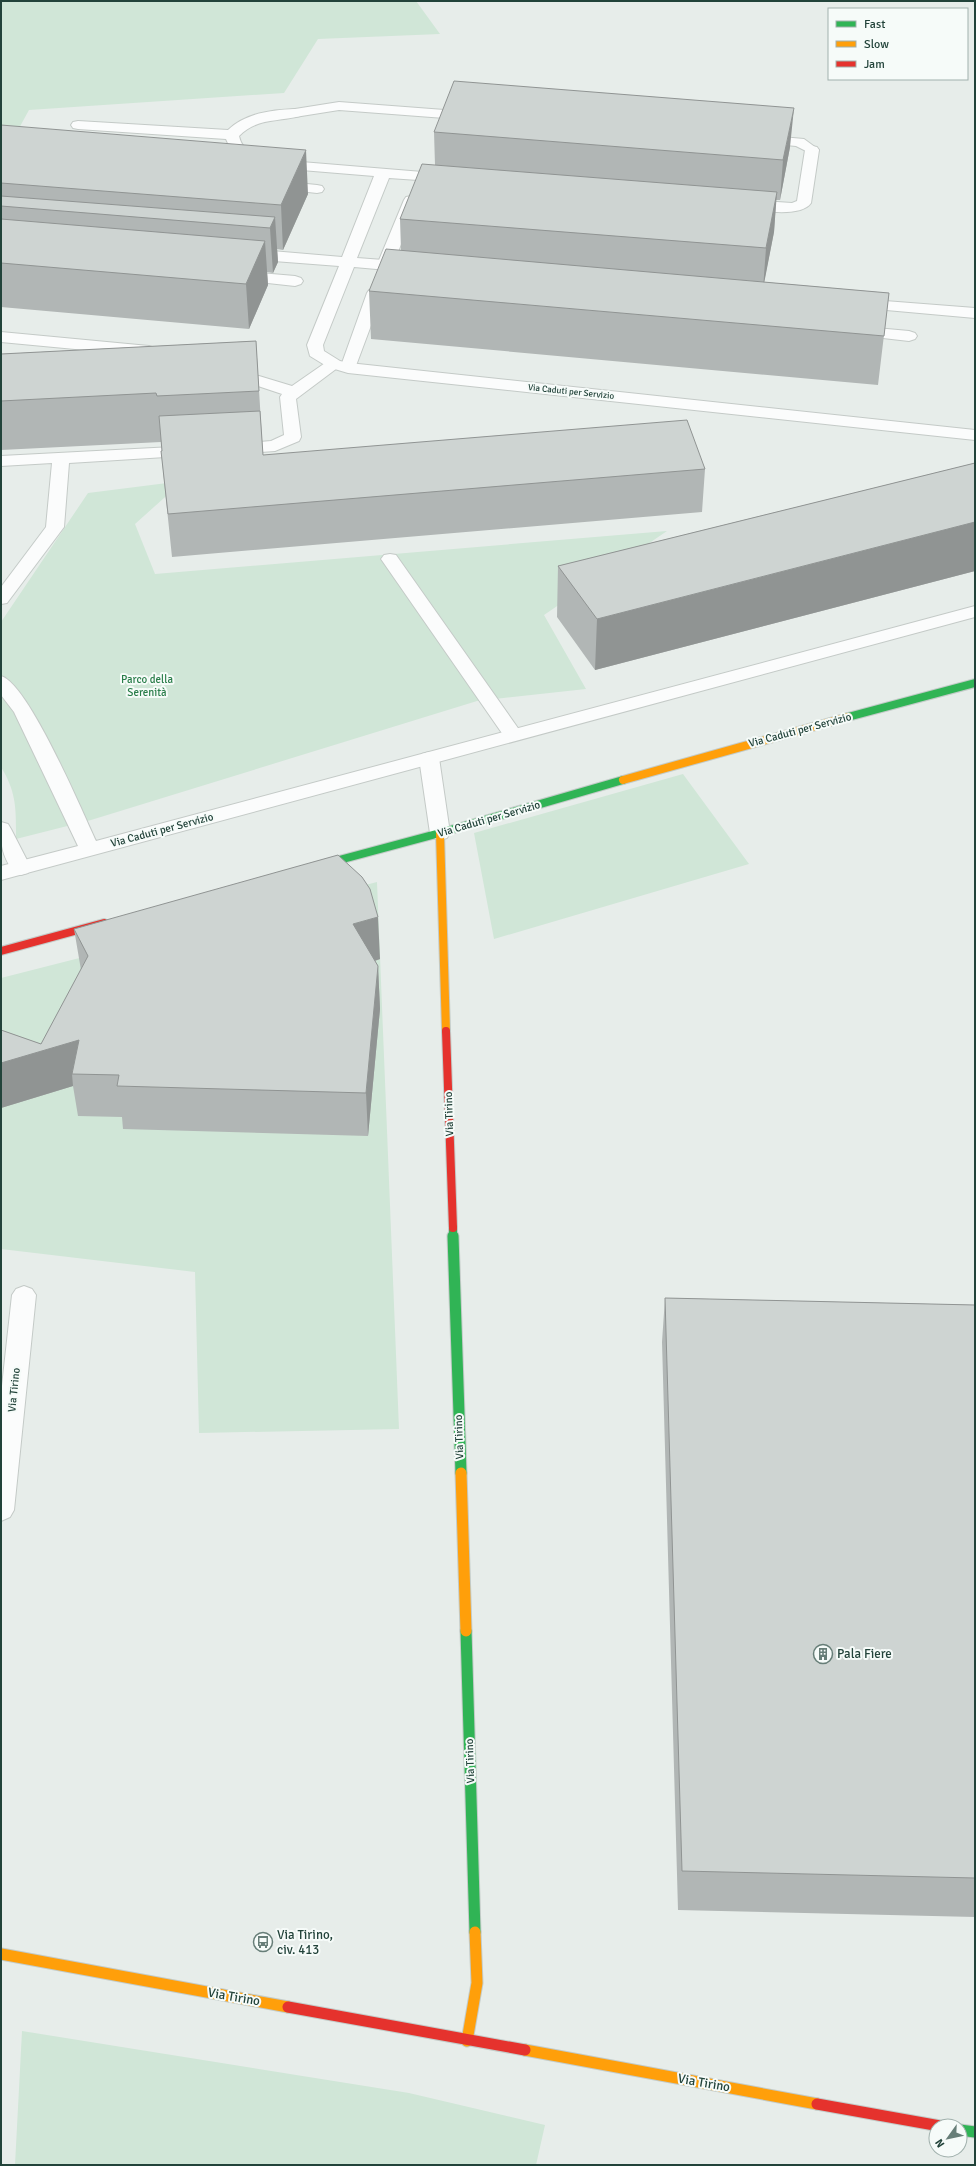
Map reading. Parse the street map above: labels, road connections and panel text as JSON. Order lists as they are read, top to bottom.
{
  "streets": {
    "street": ["Via Caduti per Servizio", "Via Tirino"]
  },
  "crossings": [
    ["Via Caduti per Servizio", "Via Tirino"]
  ],
  "parks": ["Parco della Serenità"],
  "places": {
    "building": ["Pala Fiere"],
    "bus stop": ["Via Tirino, civ. 413"]
  },
  "legend": ["Fast", "Slow", "Jam"],
  "north": "bottom left"
}
